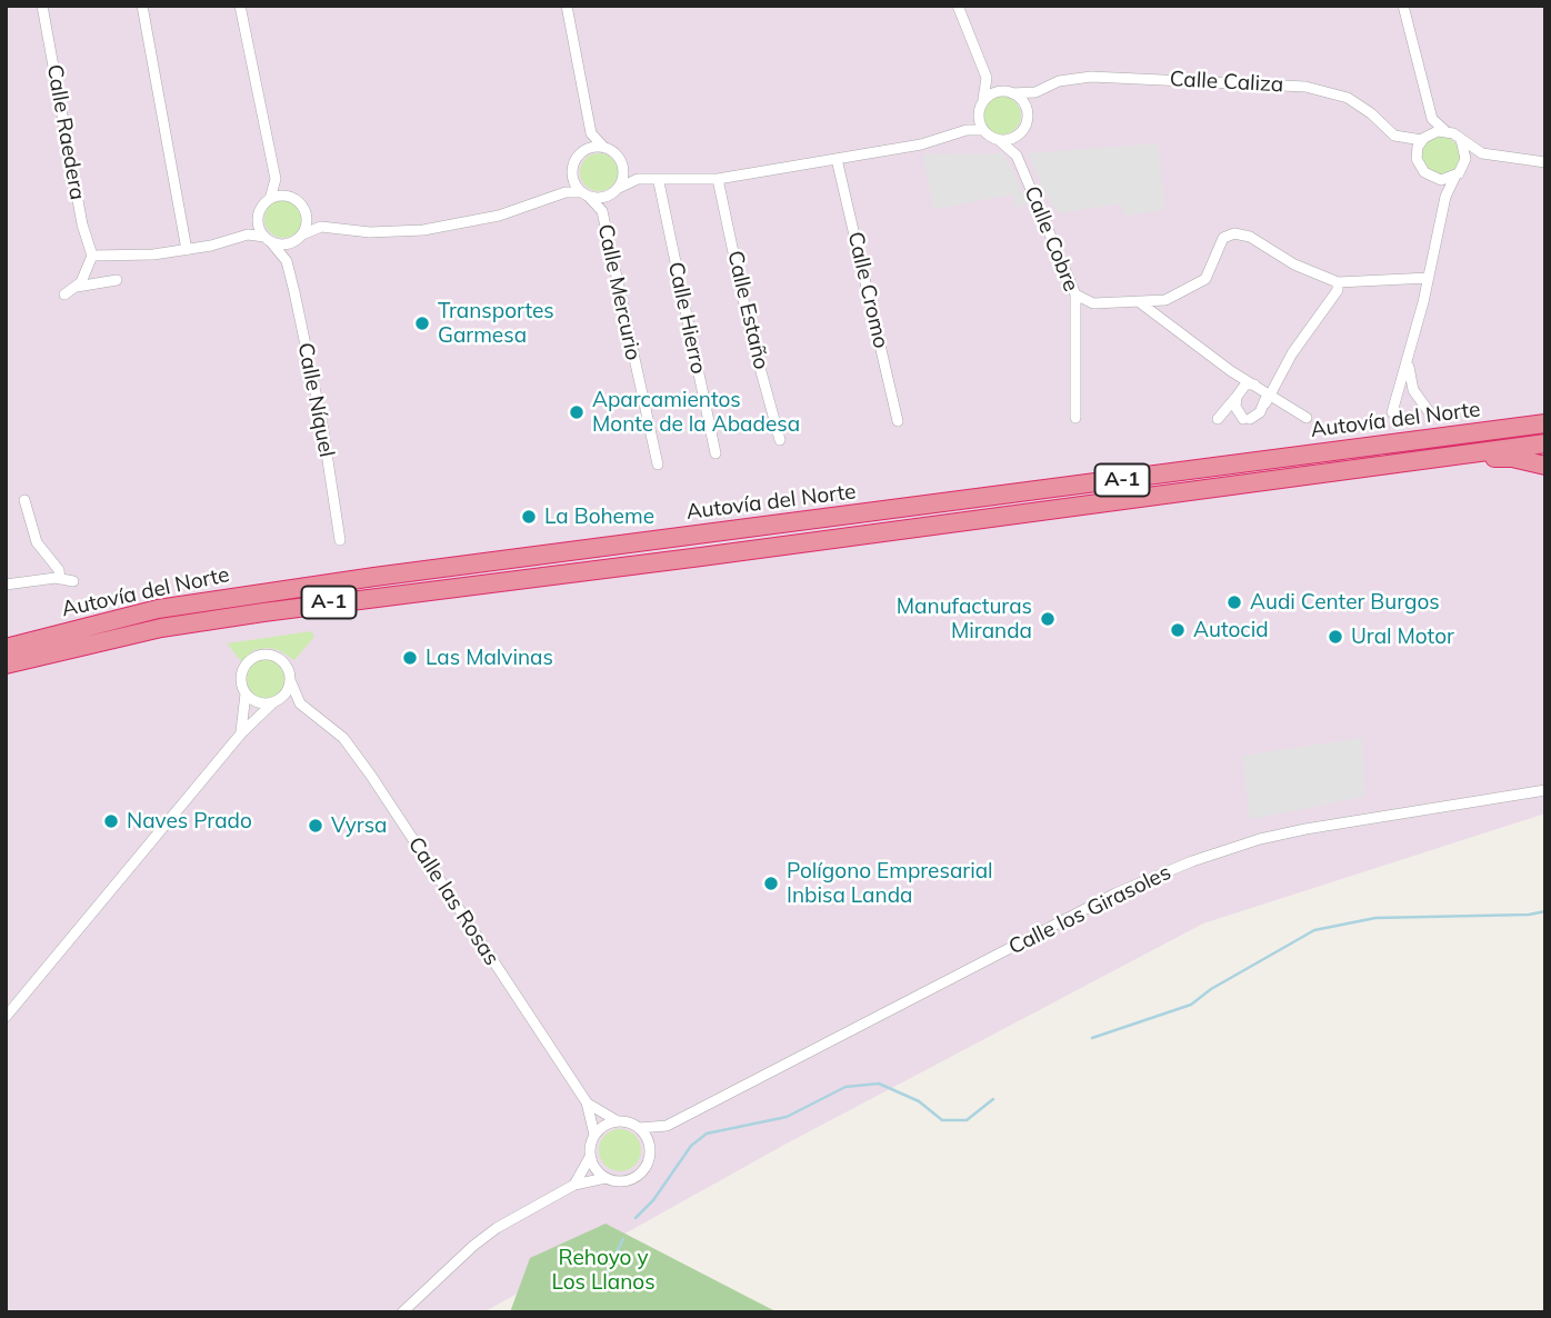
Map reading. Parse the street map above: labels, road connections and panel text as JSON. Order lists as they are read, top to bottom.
{
  "streets": {
    "highway": ["Autovía del Norte", "A-1"],
    "street": [
      "Calle Caliza",
      "Calle Raedera",
      "Calle Cobre",
      "Calle Cromo",
      "Calle Mercurio",
      "Calle Estaño",
      "Calle Hierro",
      "Calle Níquel",
      "Calle las Rosas",
      "Calle los Girasoles"
    ]
  },
  "crossings": [
    ["Calle Caliza", "Calle Cobre"],
    ["Calle las Rosas", "Calle los Girasoles"]
  ],
  "parks": ["Rehoyo y Los Llanos"],
  "places": [
    "Transportes Garmesa",
    "Aparcamientos Monte de la Abadesa",
    "La Boheme",
    "Audi Center Burgos",
    "Manufacturas Miranda",
    "Autocid",
    "Ural Motor",
    "Las Malvinas",
    "Naves Prado",
    "Vyrsa",
    "Polígono Empresarial Inbisa Landa"
  ]
}
